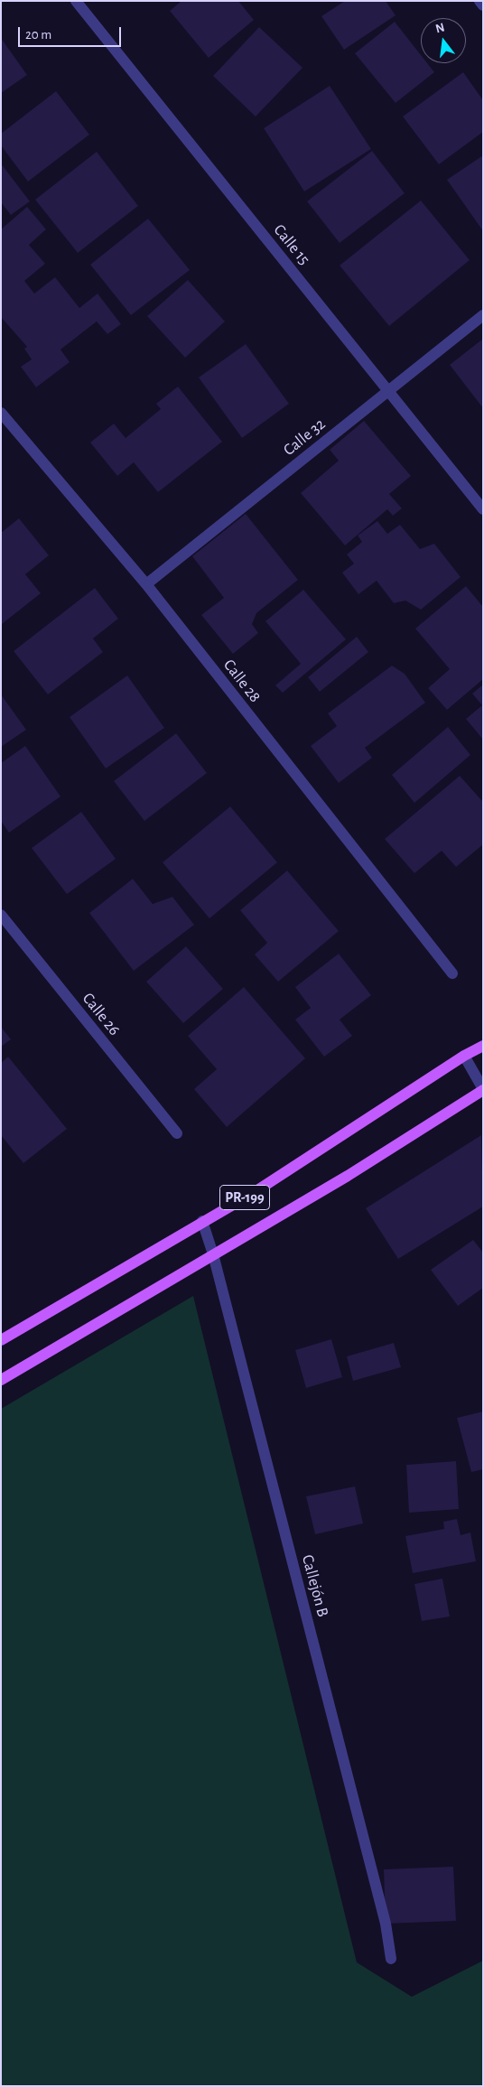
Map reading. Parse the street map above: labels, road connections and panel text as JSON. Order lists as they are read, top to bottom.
{
  "streets": {
    "main road": ["PR-199"],
    "street": [
      "Calle 15",
      "Calle 32",
      "Calle 28",
      "Calle 26",
      "Callejón B"
    ]
  },
  "crossings": [
    ["Calle 15", "Calle 32"],
    ["Calle 32", "Calle 28"],
    ["PR-199", "Callejón B"]
  ],
  "scale_bar": "20 m",
  "north": "top"
}
